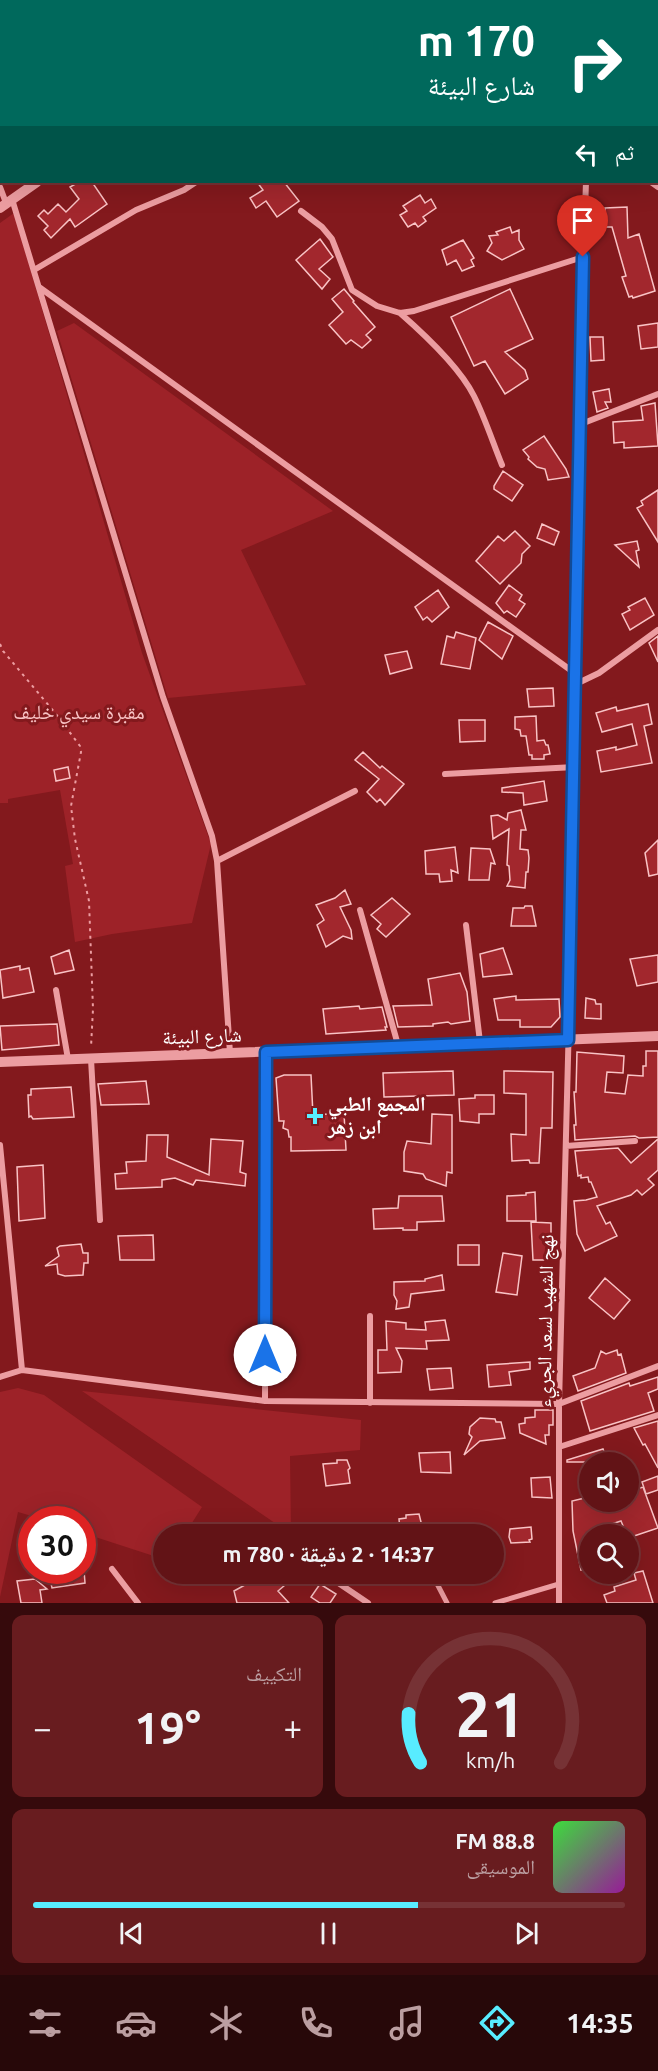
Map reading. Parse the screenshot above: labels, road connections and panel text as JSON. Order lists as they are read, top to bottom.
{
  "streets": {
    "street": ["شارع البيئة", "نهج الشهيد لسعد الجريء"]
  },
  "crossings": [
    ["شارع البيئة", "نهج الشهيد لسعد الجريء"]
  ],
  "parks": ["مقبرة سيدي خليف"],
  "places": {
    "health": ["المجمع الطبي ابن زهر"]
  },
  "page": {
    "turn": ["170 m", "شارع البيئة"],
    "then": "ثم",
    "limit": "30",
    "trip": "14:37 · 2 دقيقة · 780 m",
    "tile": "التكييف",
    "heat": ["−", "19°", "+"],
    "song": ["88.8 FM", "الموسيقى"],
    "tabs": "14:35",
    "gauge": ["21", "km/h"]
  }
}
